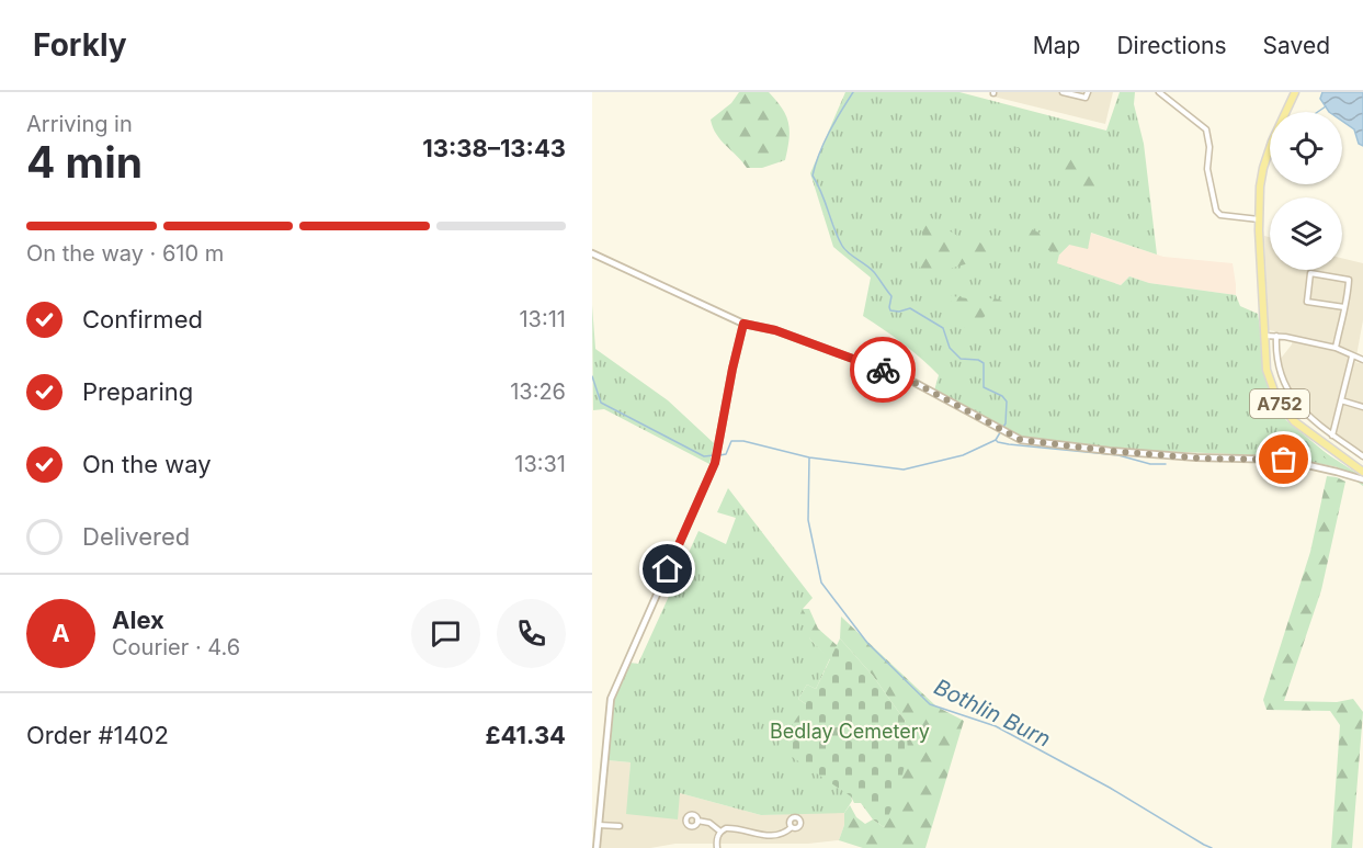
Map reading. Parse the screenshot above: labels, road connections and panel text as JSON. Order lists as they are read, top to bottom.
{
  "streets": {
    "main road": ["A752"]
  },
  "water": ["Bothlin Burn"],
  "parks": ["Bedlay Cemetery"],
  "page": {
    "header": "Forkly",
    "nav": ["Map", "Directions", "Saved"],
    "heading": ["4 min", "Arriving in", "13:38–13:43"],
    "panel": [
      "Alex",
      "Courier · 4.6",
      "Order #1402",
      "£41.34"
    ],
    "bar": "On the way · 610 m",
    "list": [
      ["Confirmed", "13:11"],
      ["Preparing", "13:26"],
      ["On the way", "13:31"],
      "Delivered"
    ],
    "round": "A"
  }
}
